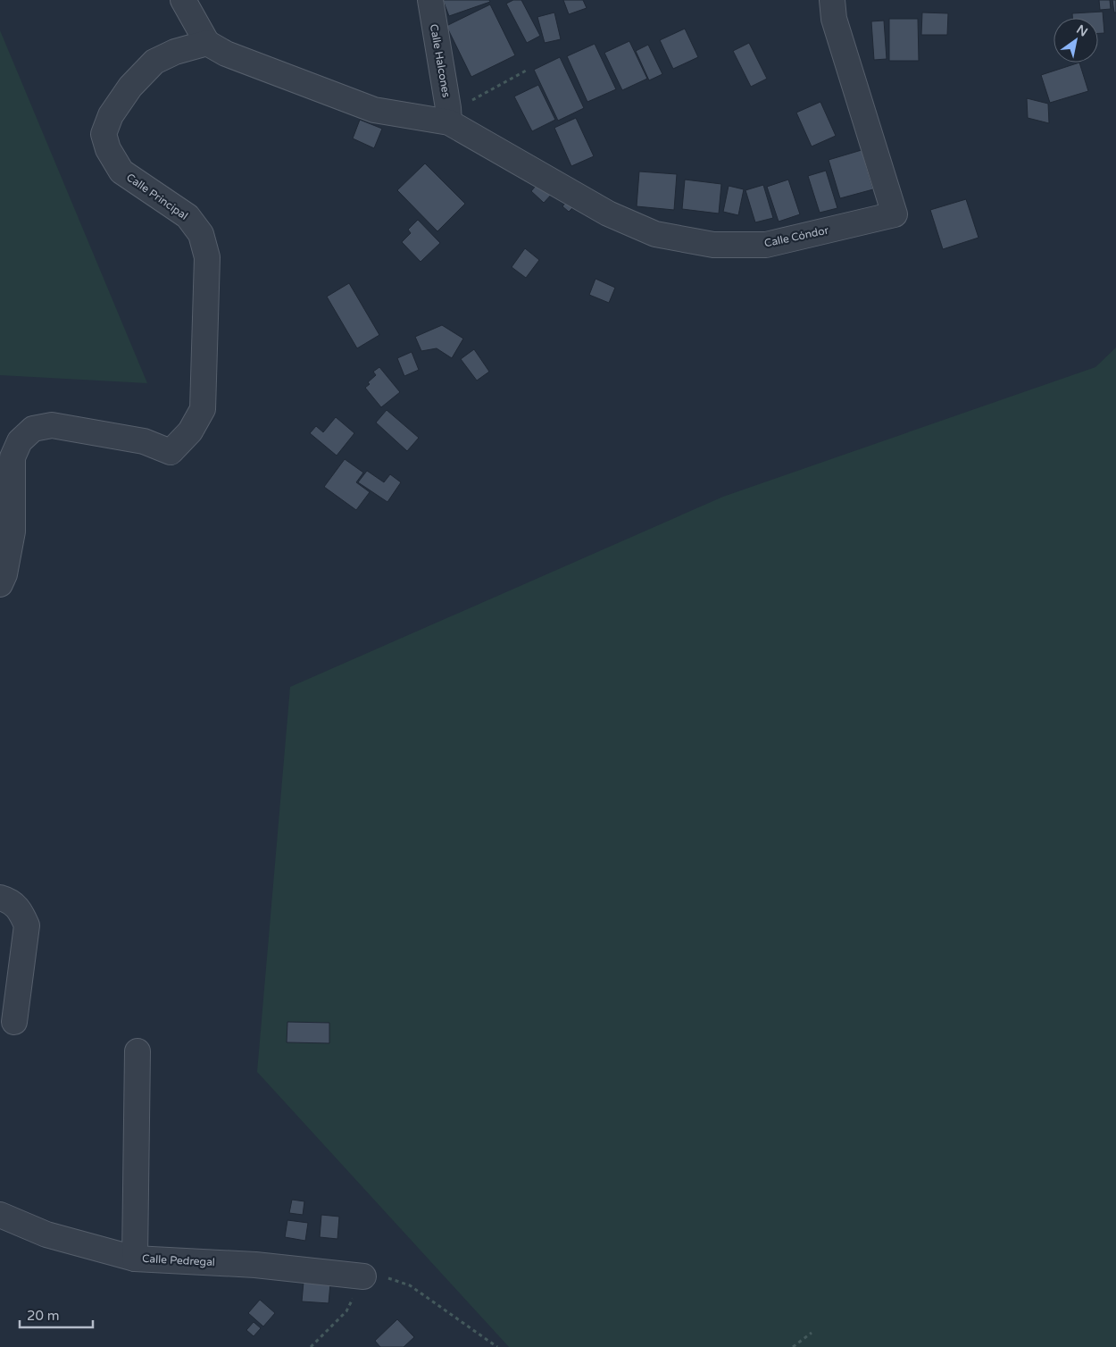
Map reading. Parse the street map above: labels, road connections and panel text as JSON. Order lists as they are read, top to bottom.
{
  "streets": {
    "street": [
      "Calle Halcones",
      "Calle Principal",
      "Calle Cóndor",
      "Calle Pedregal"
    ]
  },
  "crossings": [
    ["Calle Halcones", "Calle Cóndor"]
  ],
  "scale_bar": "20 m",
  "north": "top right"
}
